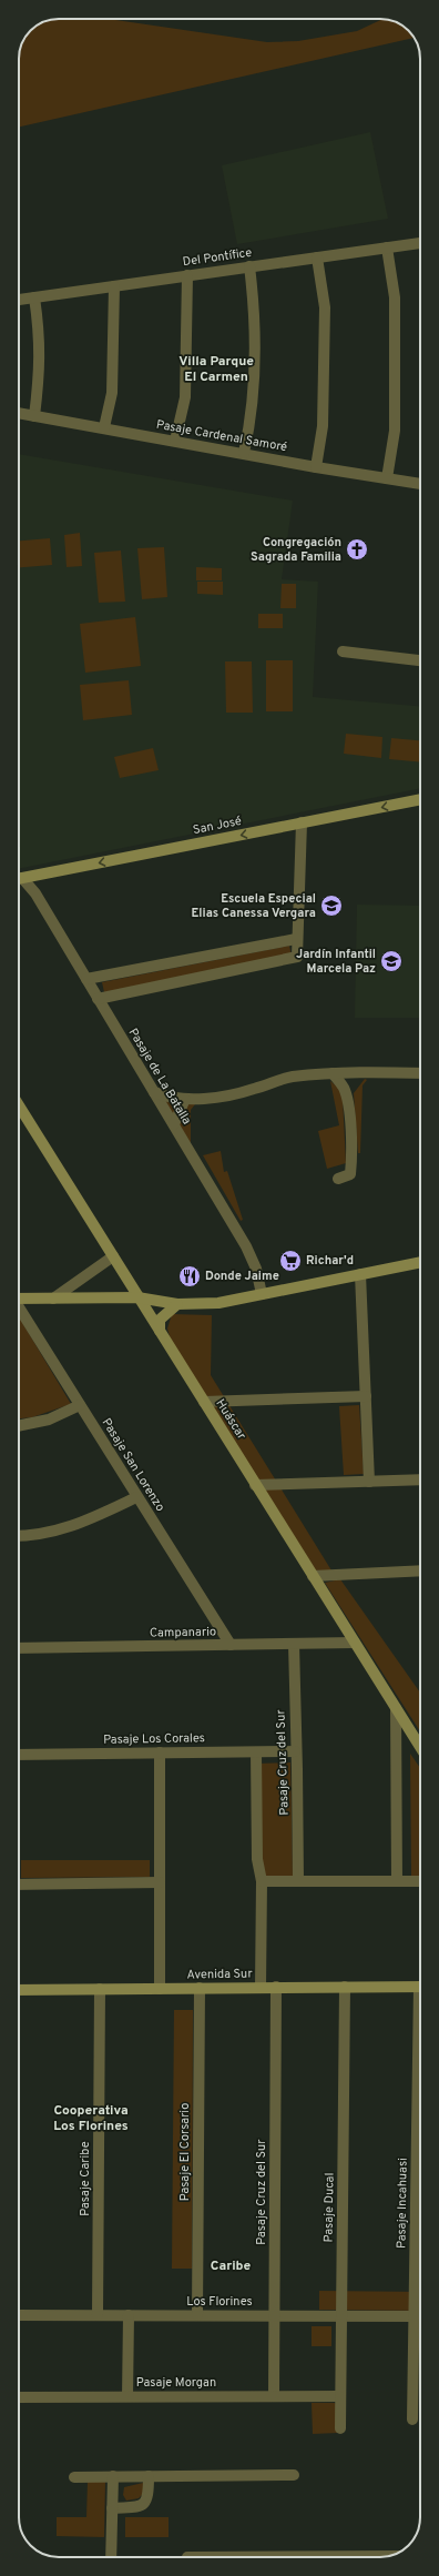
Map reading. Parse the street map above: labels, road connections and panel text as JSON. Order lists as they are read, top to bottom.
{
  "streets": {
    "street": [
      "Del Pontífice",
      "Pasaje Cardenal Samoré",
      "San José",
      "Pasaje de La Batalla",
      "Huáscar",
      "Pasaje San Lorenzo",
      "Campanario",
      "Pasaje Los Corales",
      "Pasaje Cruz del Sur",
      "Avenida Sur",
      "Pasaje El Corsario",
      "Pasaje Caribe",
      "Pasaje Incahuasi",
      "Pasaje Ducal",
      "Los Florines",
      "Pasaje Morgan"
    ]
  },
  "crossings": [
    ["Huáscar", "Campanario"],
    ["Pasaje San Lorenzo", "Campanario"],
    ["Campanario", "Pasaje Cruz del Sur"],
    ["Pasaje Los Corales", "Pasaje Cruz del Sur"],
    ["Pasaje Cruz del Sur", "Avenida Sur"],
    ["Pasaje Cruz del Sur", "Los Florines"],
    ["Pasaje Cruz del Sur", "Pasaje Morgan"],
    ["Avenida Sur", "Pasaje El Corsario"],
    ["Avenida Sur", "Pasaje Caribe"],
    ["Avenida Sur", "Pasaje Ducal"],
    ["Pasaje El Corsario", "Los Florines"],
    ["Pasaje Caribe", "Los Florines"],
    ["Pasaje Incahuasi", "Los Florines"],
    ["Pasaje Ducal", "Los Florines"],
    ["Pasaje Ducal", "Pasaje Morgan"]
  ],
  "one_way": ["San José"],
  "districts": ["Villa Parque El Carmen", "Cooperativa Los Florines", "Caribe"],
  "places": {
    "church": ["Congregación Sagrada Familia"],
    "school or university": ["Escuela Especial Elias Canessa Vergara", "Jardín Infantil Marcela Paz"],
    "supermarket": ["Richar'd"],
    "restaurant": ["Donde Jaime"]
  }
}
